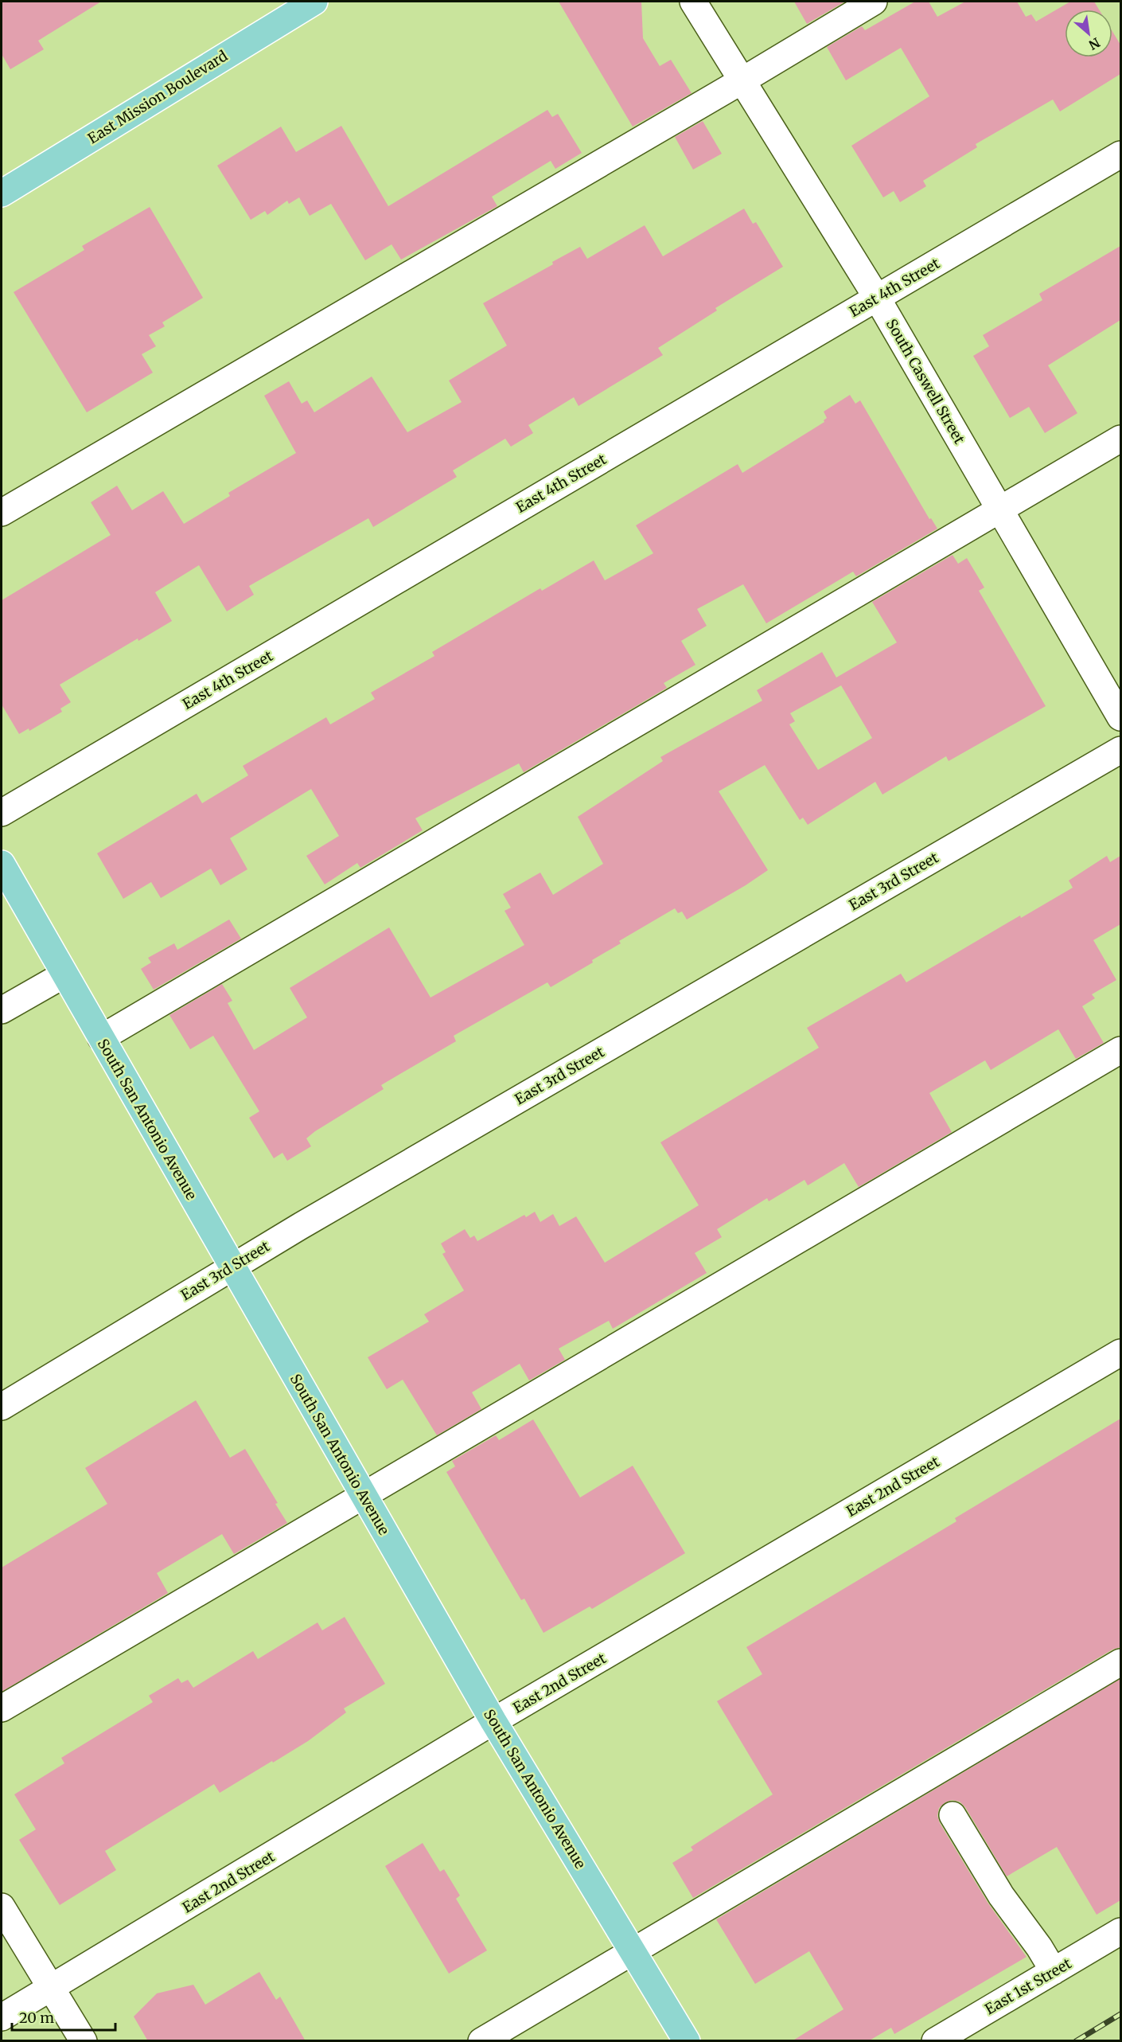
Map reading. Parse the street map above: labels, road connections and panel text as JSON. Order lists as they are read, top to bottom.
{
  "streets": {
    "main road": ["East Mission Boulevard", "South San Antonio Avenue"],
    "street": [
      "East 4th Street",
      "South Caswell Street",
      "East 3rd Street",
      "East 2nd Street",
      "East 1st Street"
    ]
  },
  "crossings": [
    ["East 4th Street", "South Caswell Street"],
    ["East 3rd Street", "South San Antonio Avenue"],
    ["South San Antonio Avenue", "East 2nd Street"]
  ],
  "scale_bar": "20 m",
  "north": "bottom right"
}
